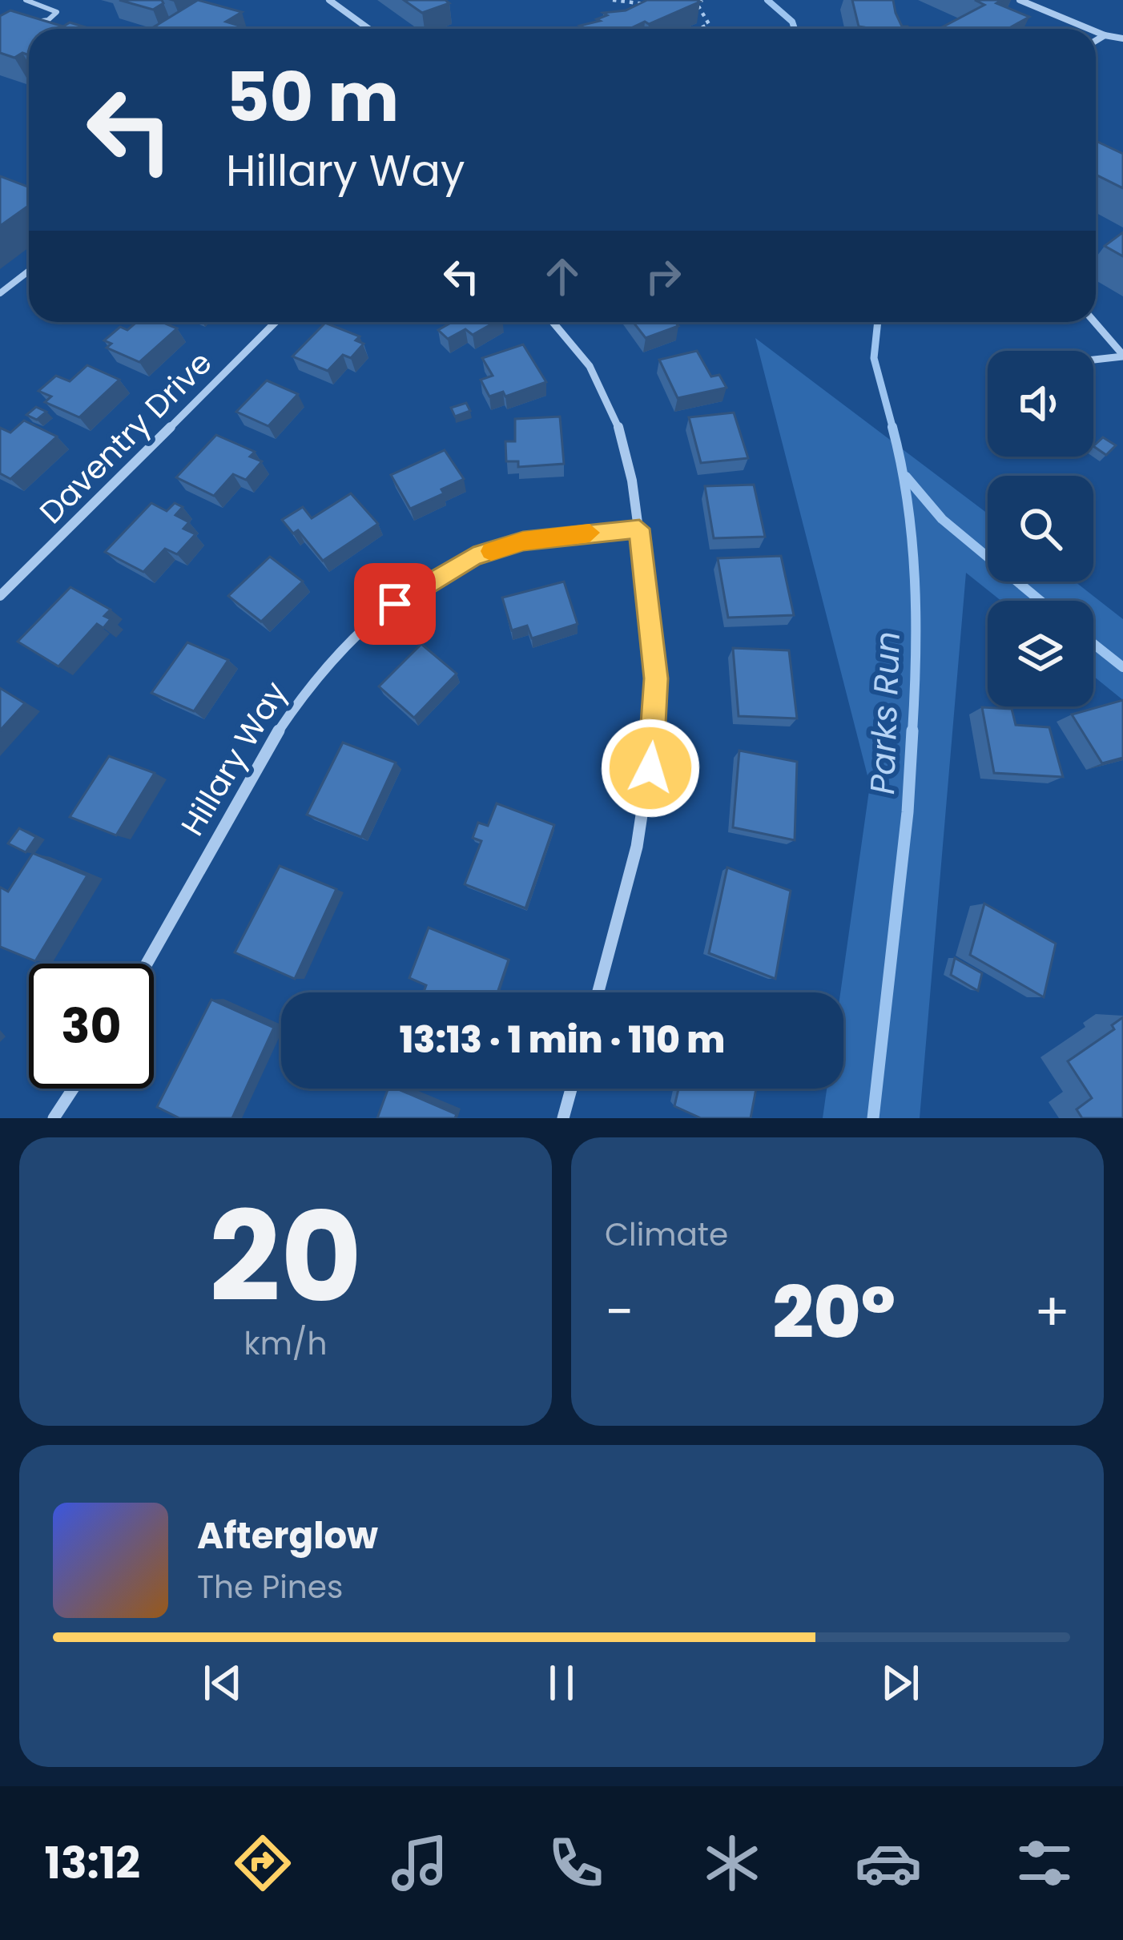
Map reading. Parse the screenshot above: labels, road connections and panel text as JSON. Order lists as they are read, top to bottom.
{
  "streets": {
    "street": ["Daventry Drive", "Hillary Way"]
  },
  "water": ["Parks Run"],
  "page": {
    "turn": ["50 m", "Hillary Way"],
    "limit": "30",
    "trip": "13:13 · 1 min · 110 m",
    "tile": [
      ["20", "km/h"],
      "Climate"
    ],
    "heat": ["−", "20°", "+"],
    "song": ["Afterglow", "The Pines"],
    "tabs": "13:12"
  }
}
